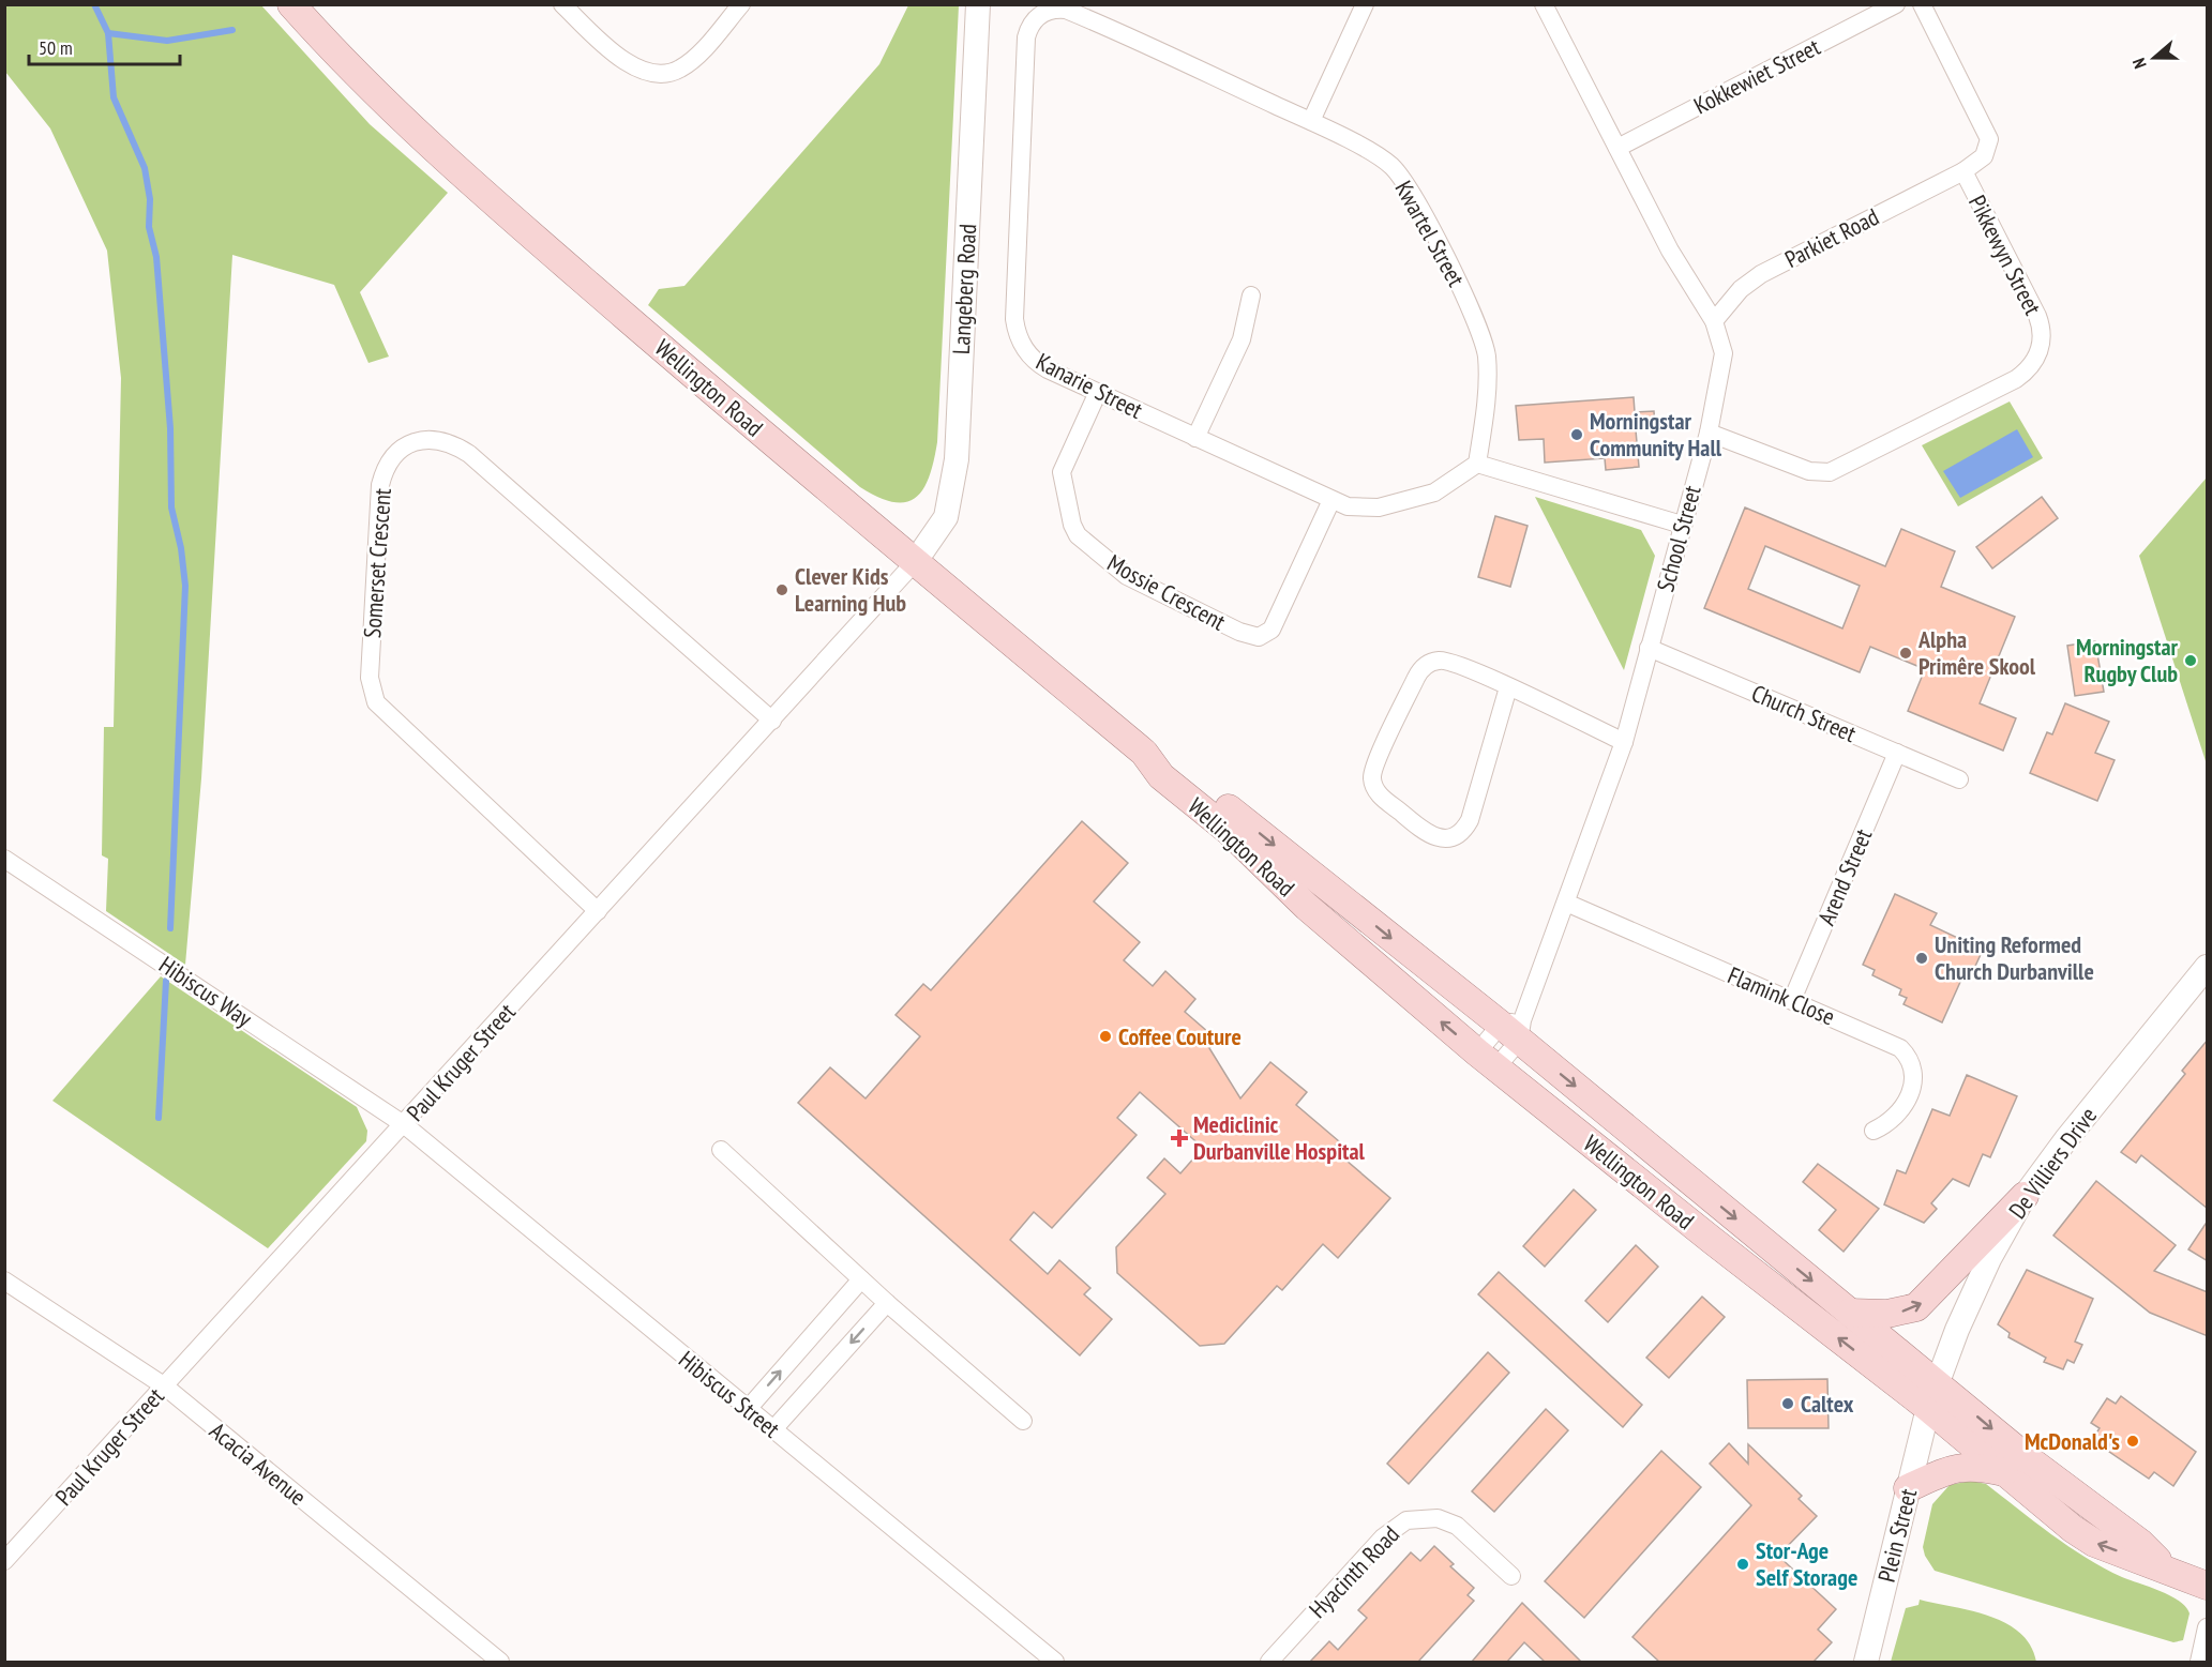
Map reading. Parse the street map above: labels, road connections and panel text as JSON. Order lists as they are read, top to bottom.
{
  "streets": {
    "main road": ["Wellington Road"],
    "street": [
      "Kokkewiet Street",
      "Kwartel Street",
      "Parkiet Road",
      "Pikkewyn Street",
      "Langeberg Road",
      "Kanarie Street",
      "School Street",
      "Somerset Crescent",
      "Mossie Crescent",
      "Church Street",
      "Arend Street",
      "Hibiscus Way",
      "Flamink Close",
      "Paul Kruger Street",
      "De Villiers Drive",
      "Hibiscus Street",
      "Acacia Avenue",
      "Plein Street",
      "Hyacinth Road"
    ]
  },
  "crossings": [
    ["Kokkewiet Street", "School Street"],
    ["Kwartel Street", "Kanarie Street"],
    ["Parkiet Road", "Pikkewyn Street"],
    ["Parkiet Road", "School Street"],
    ["Pikkewyn Street", "School Street"],
    ["Langeberg Road", "Wellington Road"],
    ["Langeberg Road", "Paul Kruger Street"],
    ["Kanarie Street", "Mossie Crescent"],
    ["Wellington Road", "School Street"],
    ["Wellington Road", "Paul Kruger Street"],
    ["Wellington Road", "De Villiers Drive"],
    ["Wellington Road", "Plein Street"],
    ["School Street", "Church Street"],
    ["School Street", "Flamink Close"],
    ["Somerset Crescent", "Paul Kruger Street"],
    ["Church Street", "Arend Street"],
    ["Arend Street", "Flamink Close"],
    ["Hibiscus Way", "Paul Kruger Street"],
    ["Hibiscus Way", "Hibiscus Street"],
    ["Paul Kruger Street", "Hibiscus Street"],
    ["Paul Kruger Street", "Acacia Avenue"],
    ["De Villiers Drive", "Plein Street"]
  ],
  "places": {
    "other": [
      "Morningstar Community Hall",
      "Clever Kids Learning Hub",
      "Alpha Primêre Skool",
      "Morningstar Rugby Club",
      "Uniting Reformed Church Durbanville",
      "Coffee Couture",
      "Caltex",
      "McDonald's",
      "Stor-Age Self Storage"
    ],
    "health": ["Mediclinic Durbanville Hospital"]
  },
  "scale_bar": "50 m",
  "north": "left"
}
